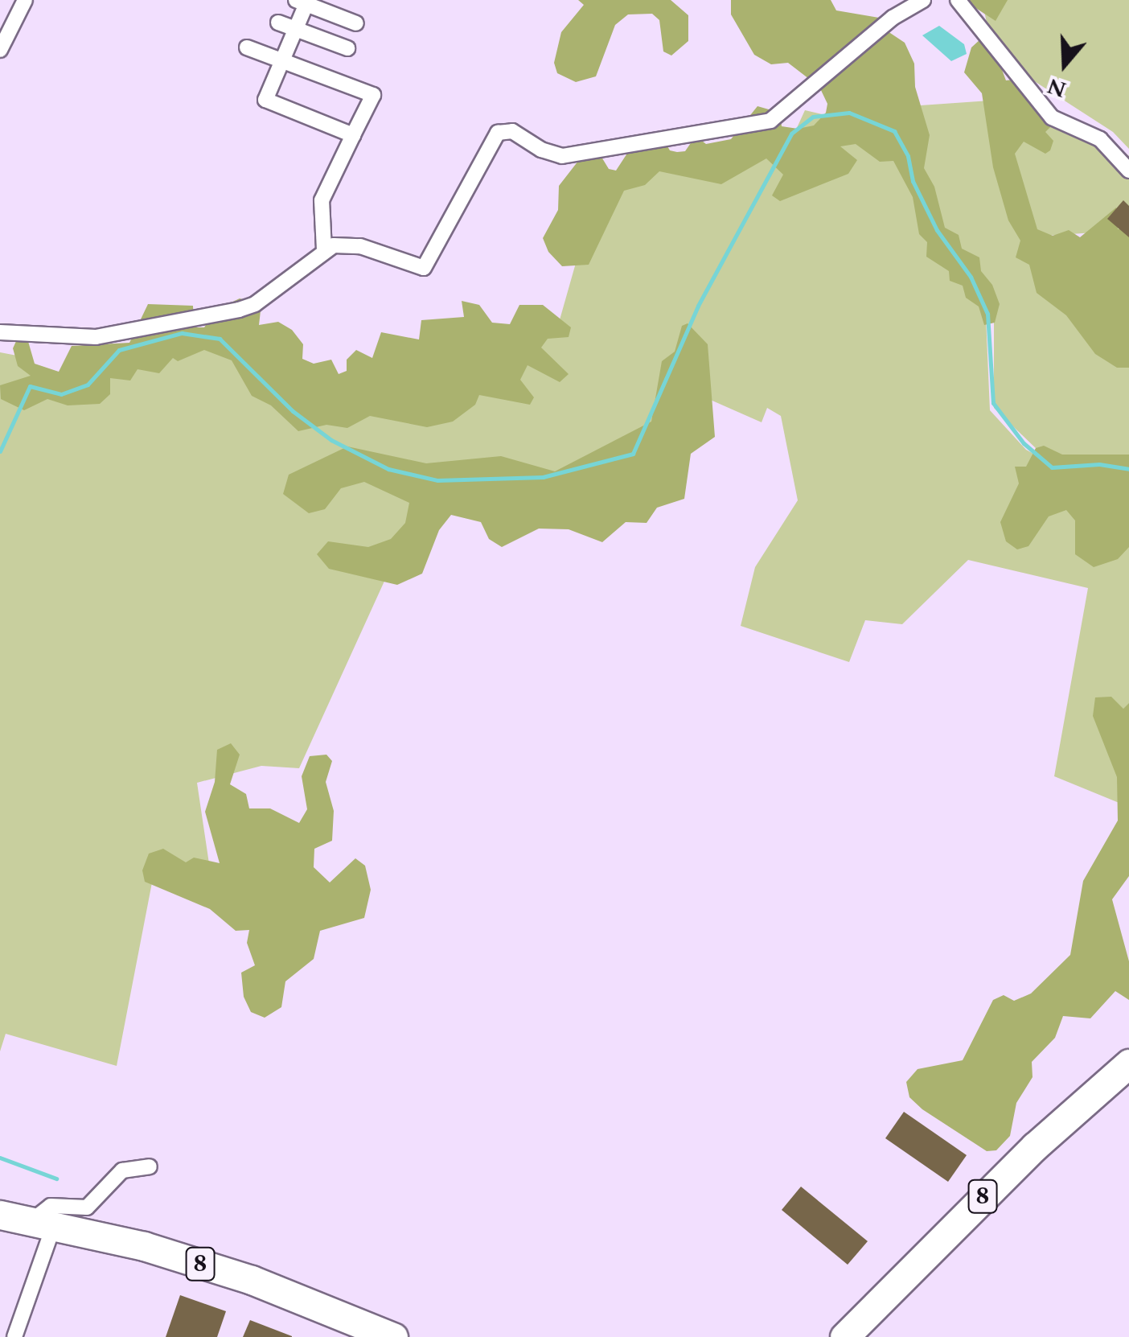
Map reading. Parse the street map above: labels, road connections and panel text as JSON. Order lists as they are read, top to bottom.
{
  "streets": {
    "highway": ["8"]
  },
  "north": "bottom"
}
